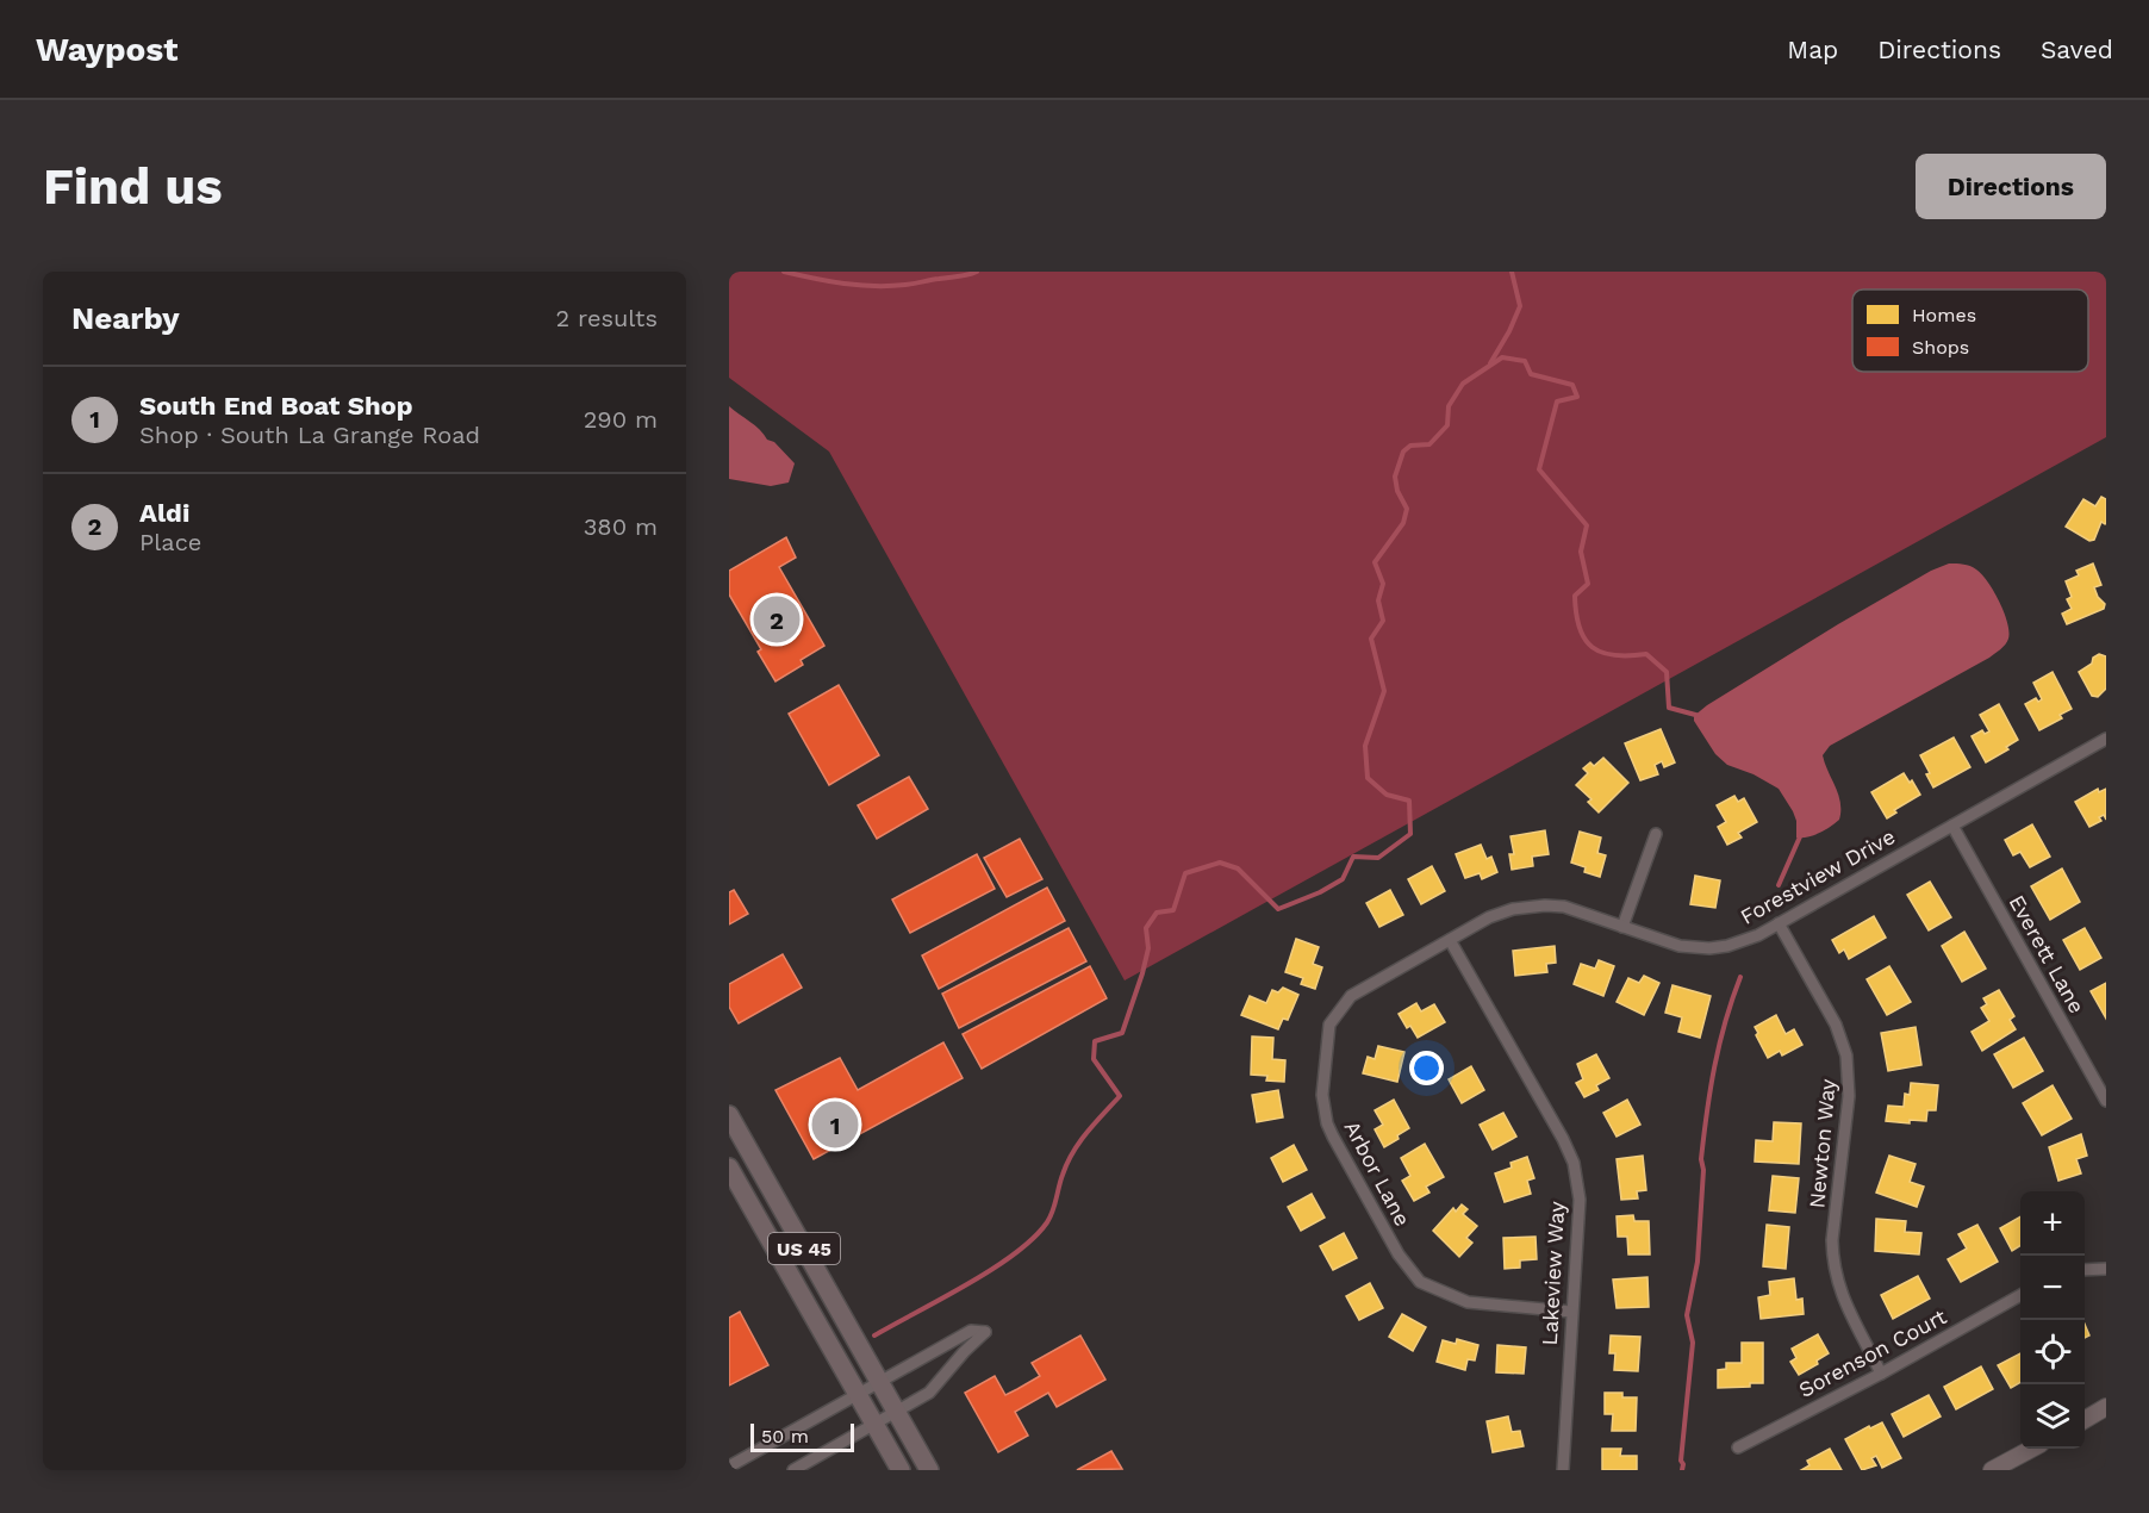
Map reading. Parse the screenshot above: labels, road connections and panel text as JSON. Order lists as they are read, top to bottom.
{
  "streets": {
    "main road": ["US 45"],
    "street": [
      "Forestview Drive",
      "Everett Lane",
      "Newton Way",
      "Arbor Lane",
      "Lakeview Way",
      "Sorenson Court"
    ]
  },
  "crossings": [
    ["Forestview Drive", "Everett Lane"],
    ["Forestview Drive", "Newton Way"],
    ["Forestview Drive", "Arbor Lane"],
    ["Forestview Drive", "Lakeview Way"],
    ["Newton Way", "Sorenson Court"],
    ["Arbor Lane", "Lakeview Way"]
  ],
  "legend": ["Homes", "Shops"],
  "scale_bar": "50 m",
  "page": {
    "header": "Waypost",
    "nav": ["Map", "Directions", "Saved"],
    "buttons": "Directions",
    "title": "Find us",
    "heading": ["Nearby", "2 results"],
    "list": [
      {
        "mark": "1",
        "name": "South End Boat Shop",
        "note": "Shop · South La Grange Road",
        "value": "290 m"
      },
      {
        "mark": "2",
        "name": "Aldi",
        "note": "Place",
        "value": "380 m"
      }
    ],
    "pins": ["2", "1"],
    "map_buttons": ["+", "−"],
    "scale": "50 m"
  }
}
